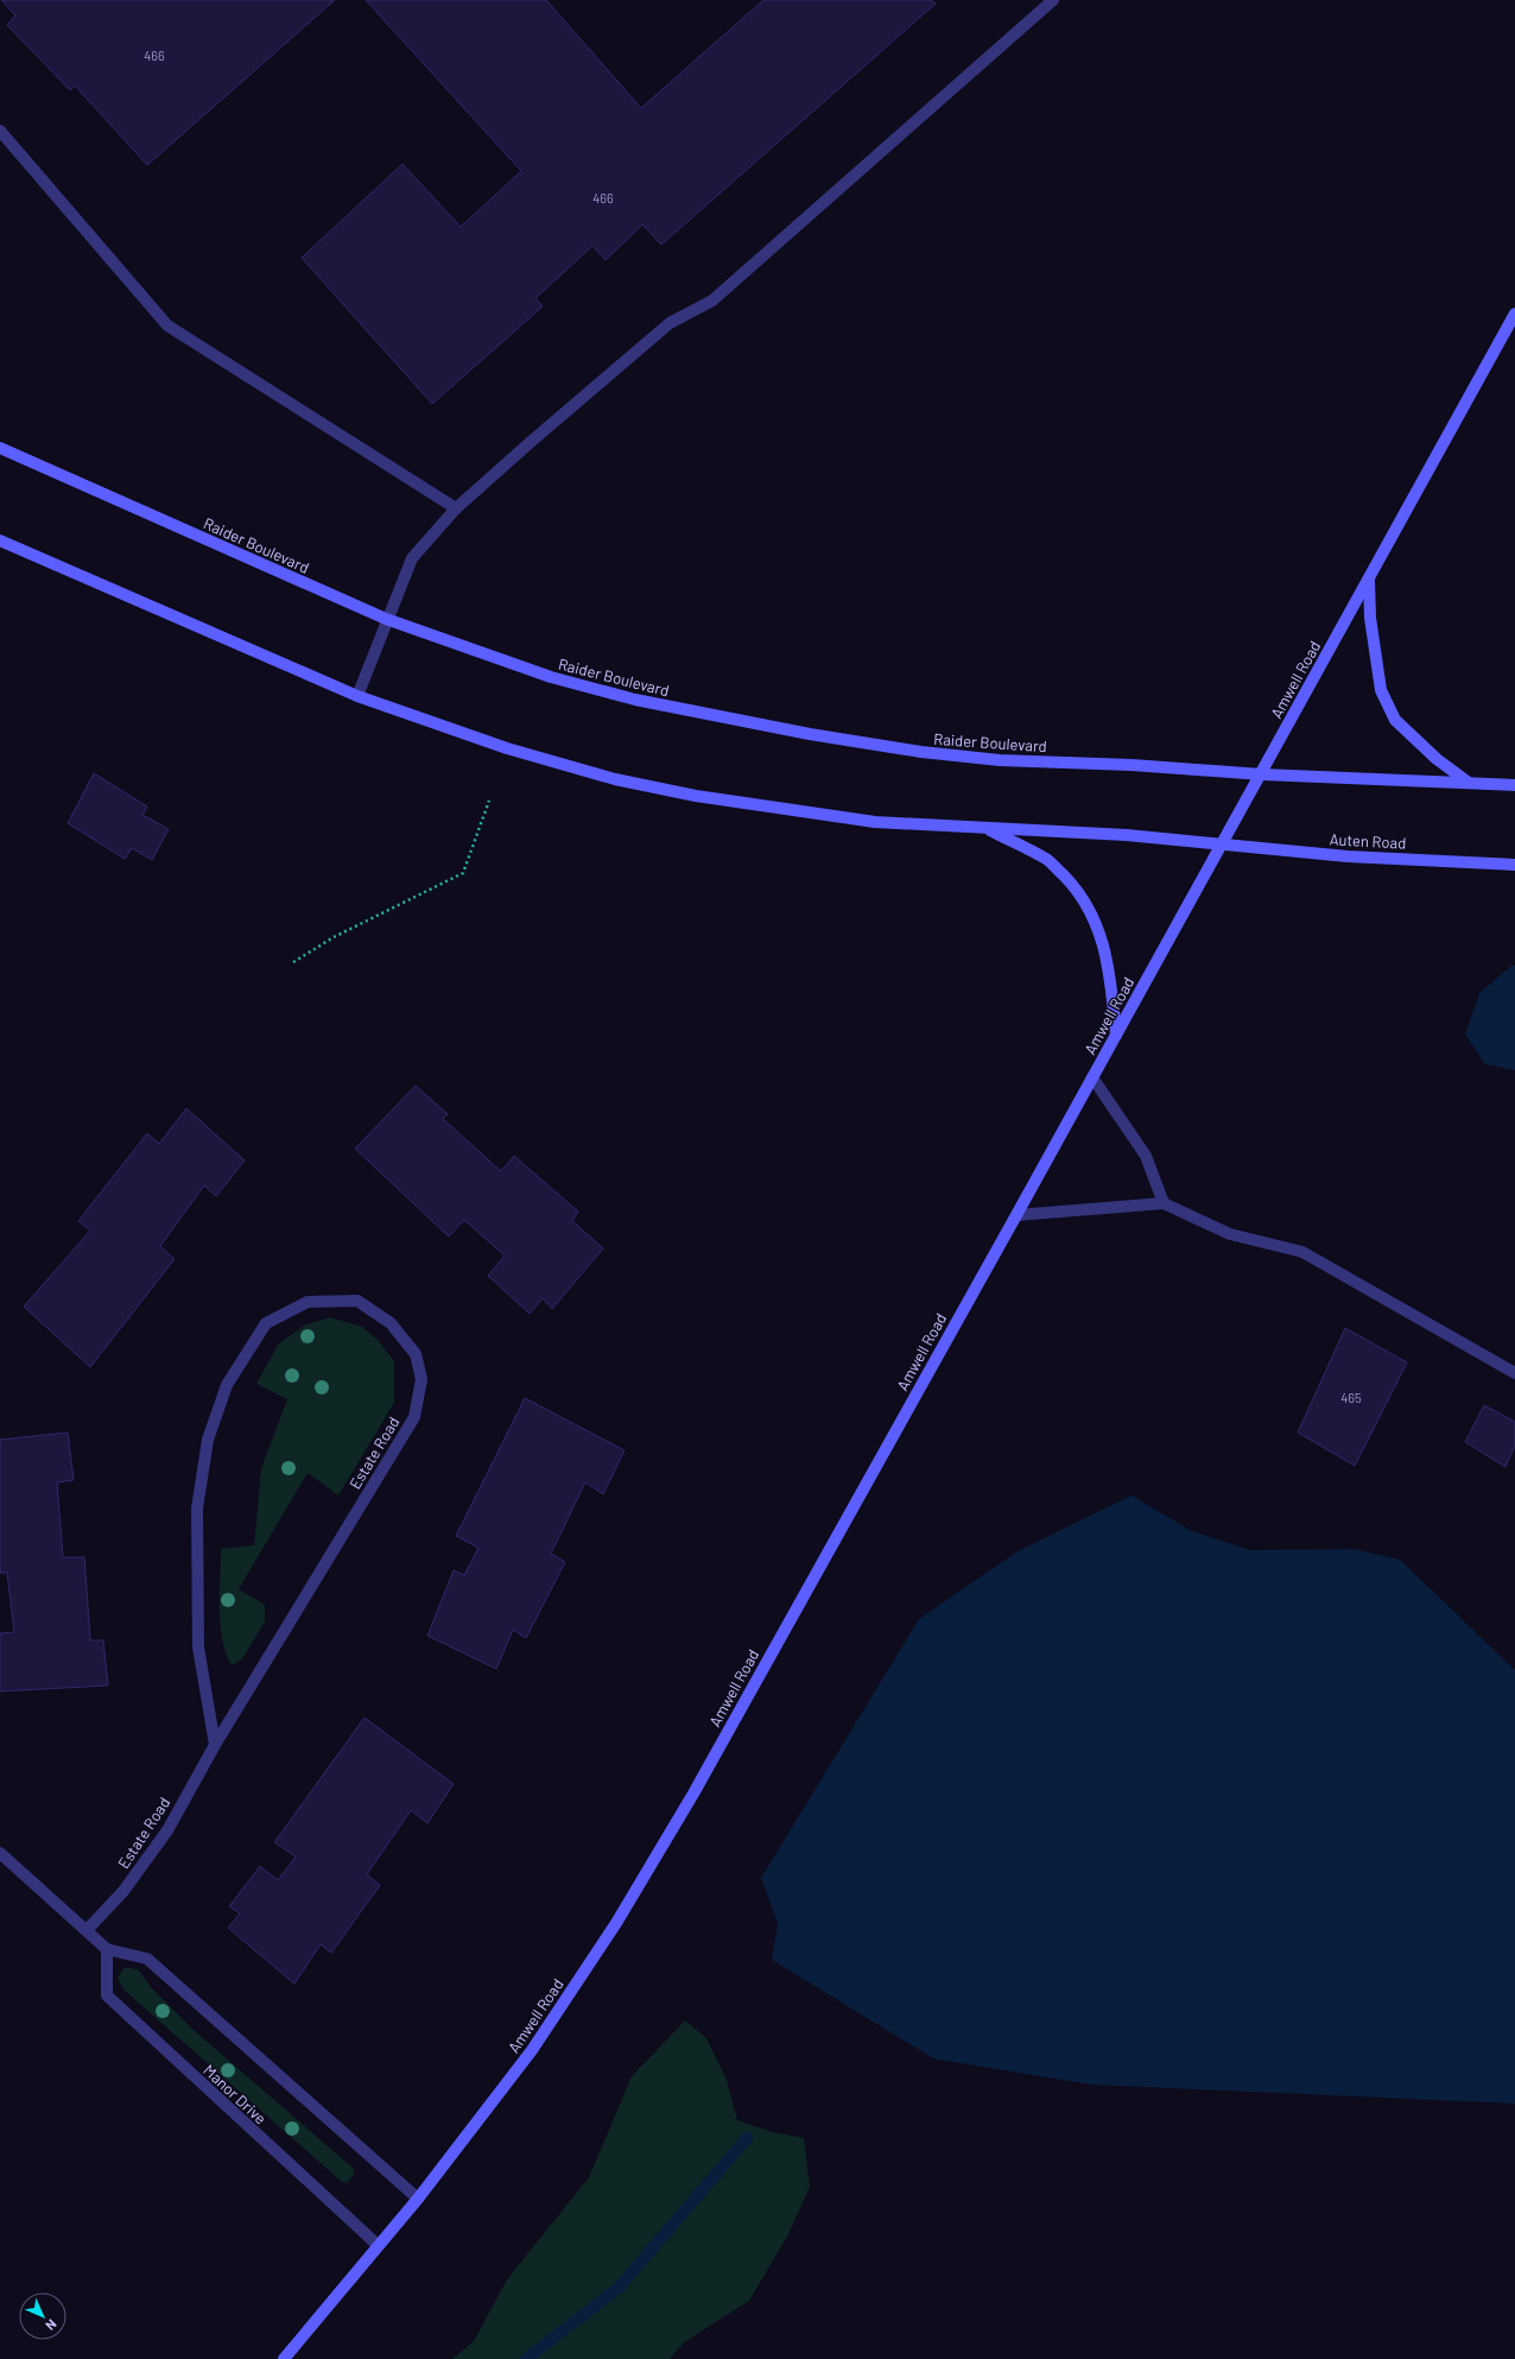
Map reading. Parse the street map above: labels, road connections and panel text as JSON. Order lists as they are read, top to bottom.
{
  "streets": {
    "street": ["Raider Boulevard", "Amwell Road", "Auten Road"],
    "lane": ["Estate Road", "Manor Drive"]
  },
  "crossings": [
    ["Raider Boulevard", "Amwell Road"],
    ["Amwell Road", "Auten Road"],
    ["Amwell Road", "Manor Drive"]
  ],
  "house_numbers": ["466", "466", "465"],
  "north": "bottom right"
}
